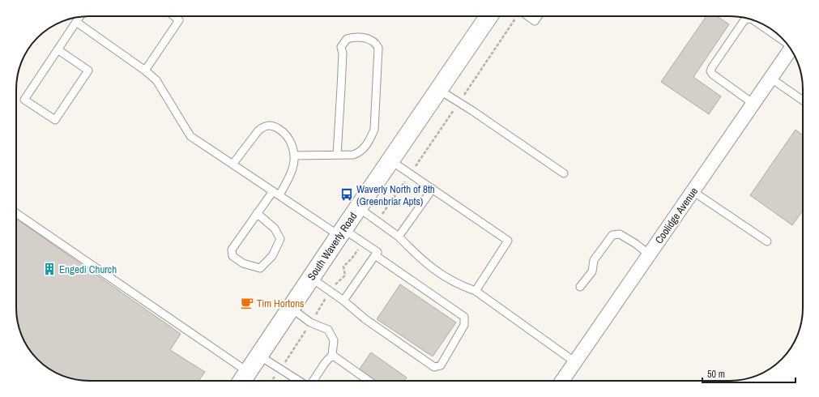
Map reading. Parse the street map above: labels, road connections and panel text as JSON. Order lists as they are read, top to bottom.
{
  "streets": {
    "main road": ["South Waverly Road"],
    "street": ["Coolidge Avenue"]
  },
  "places": {
    "bus stop": ["Waverly North of 8th (Greenbriar Apts)"],
    "building": ["Engedi Church"],
    "cafe": ["Tim Hortons"]
  },
  "scale_bar": "50 m"
}
